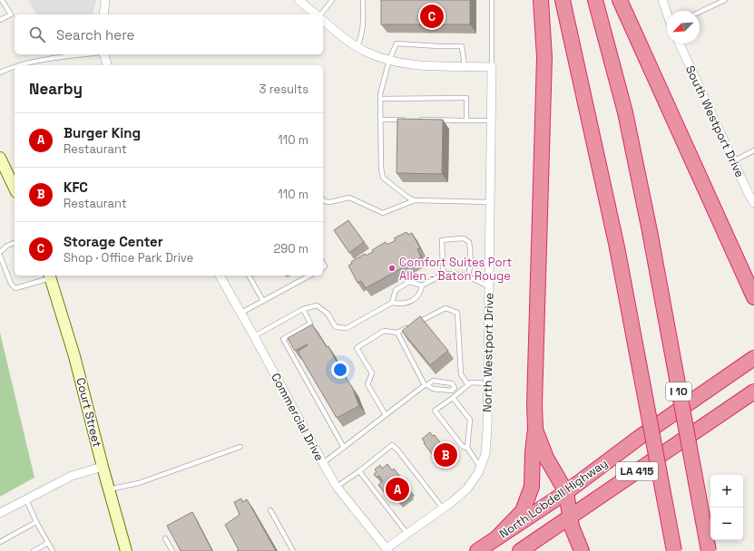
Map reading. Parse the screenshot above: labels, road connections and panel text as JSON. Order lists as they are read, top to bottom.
{
  "streets": {
    "highway": ["I 10", "LA 415", "North Lobdell Highway"],
    "main road": ["Court Street"],
    "street": ["South Westport Drive", "North Westport Drive", "Commercial Drive"]
  },
  "crossings": [
    ["North Westport Drive", "Commercial Drive"]
  ],
  "places": ["Comfort Suites Port Allen - Baton Rouge"],
  "north": "bottom left",
  "page": {
    "pins": ["C", "B", "A"],
    "search": "Search here",
    "heading": ["Nearby", "3 results"],
    "list": [
      {
        "mark": "A",
        "name": "Burger King",
        "note": "Restaurant",
        "value": "110 m"
      },
      {
        "mark": "B",
        "name": "KFC",
        "note": "Restaurant",
        "value": "110 m"
      },
      {
        "mark": "C",
        "name": "Storage Center",
        "note": "Shop · Office Park Drive",
        "value": "290 m"
      }
    ],
    "map_buttons": ["+", "−"]
  }
}
